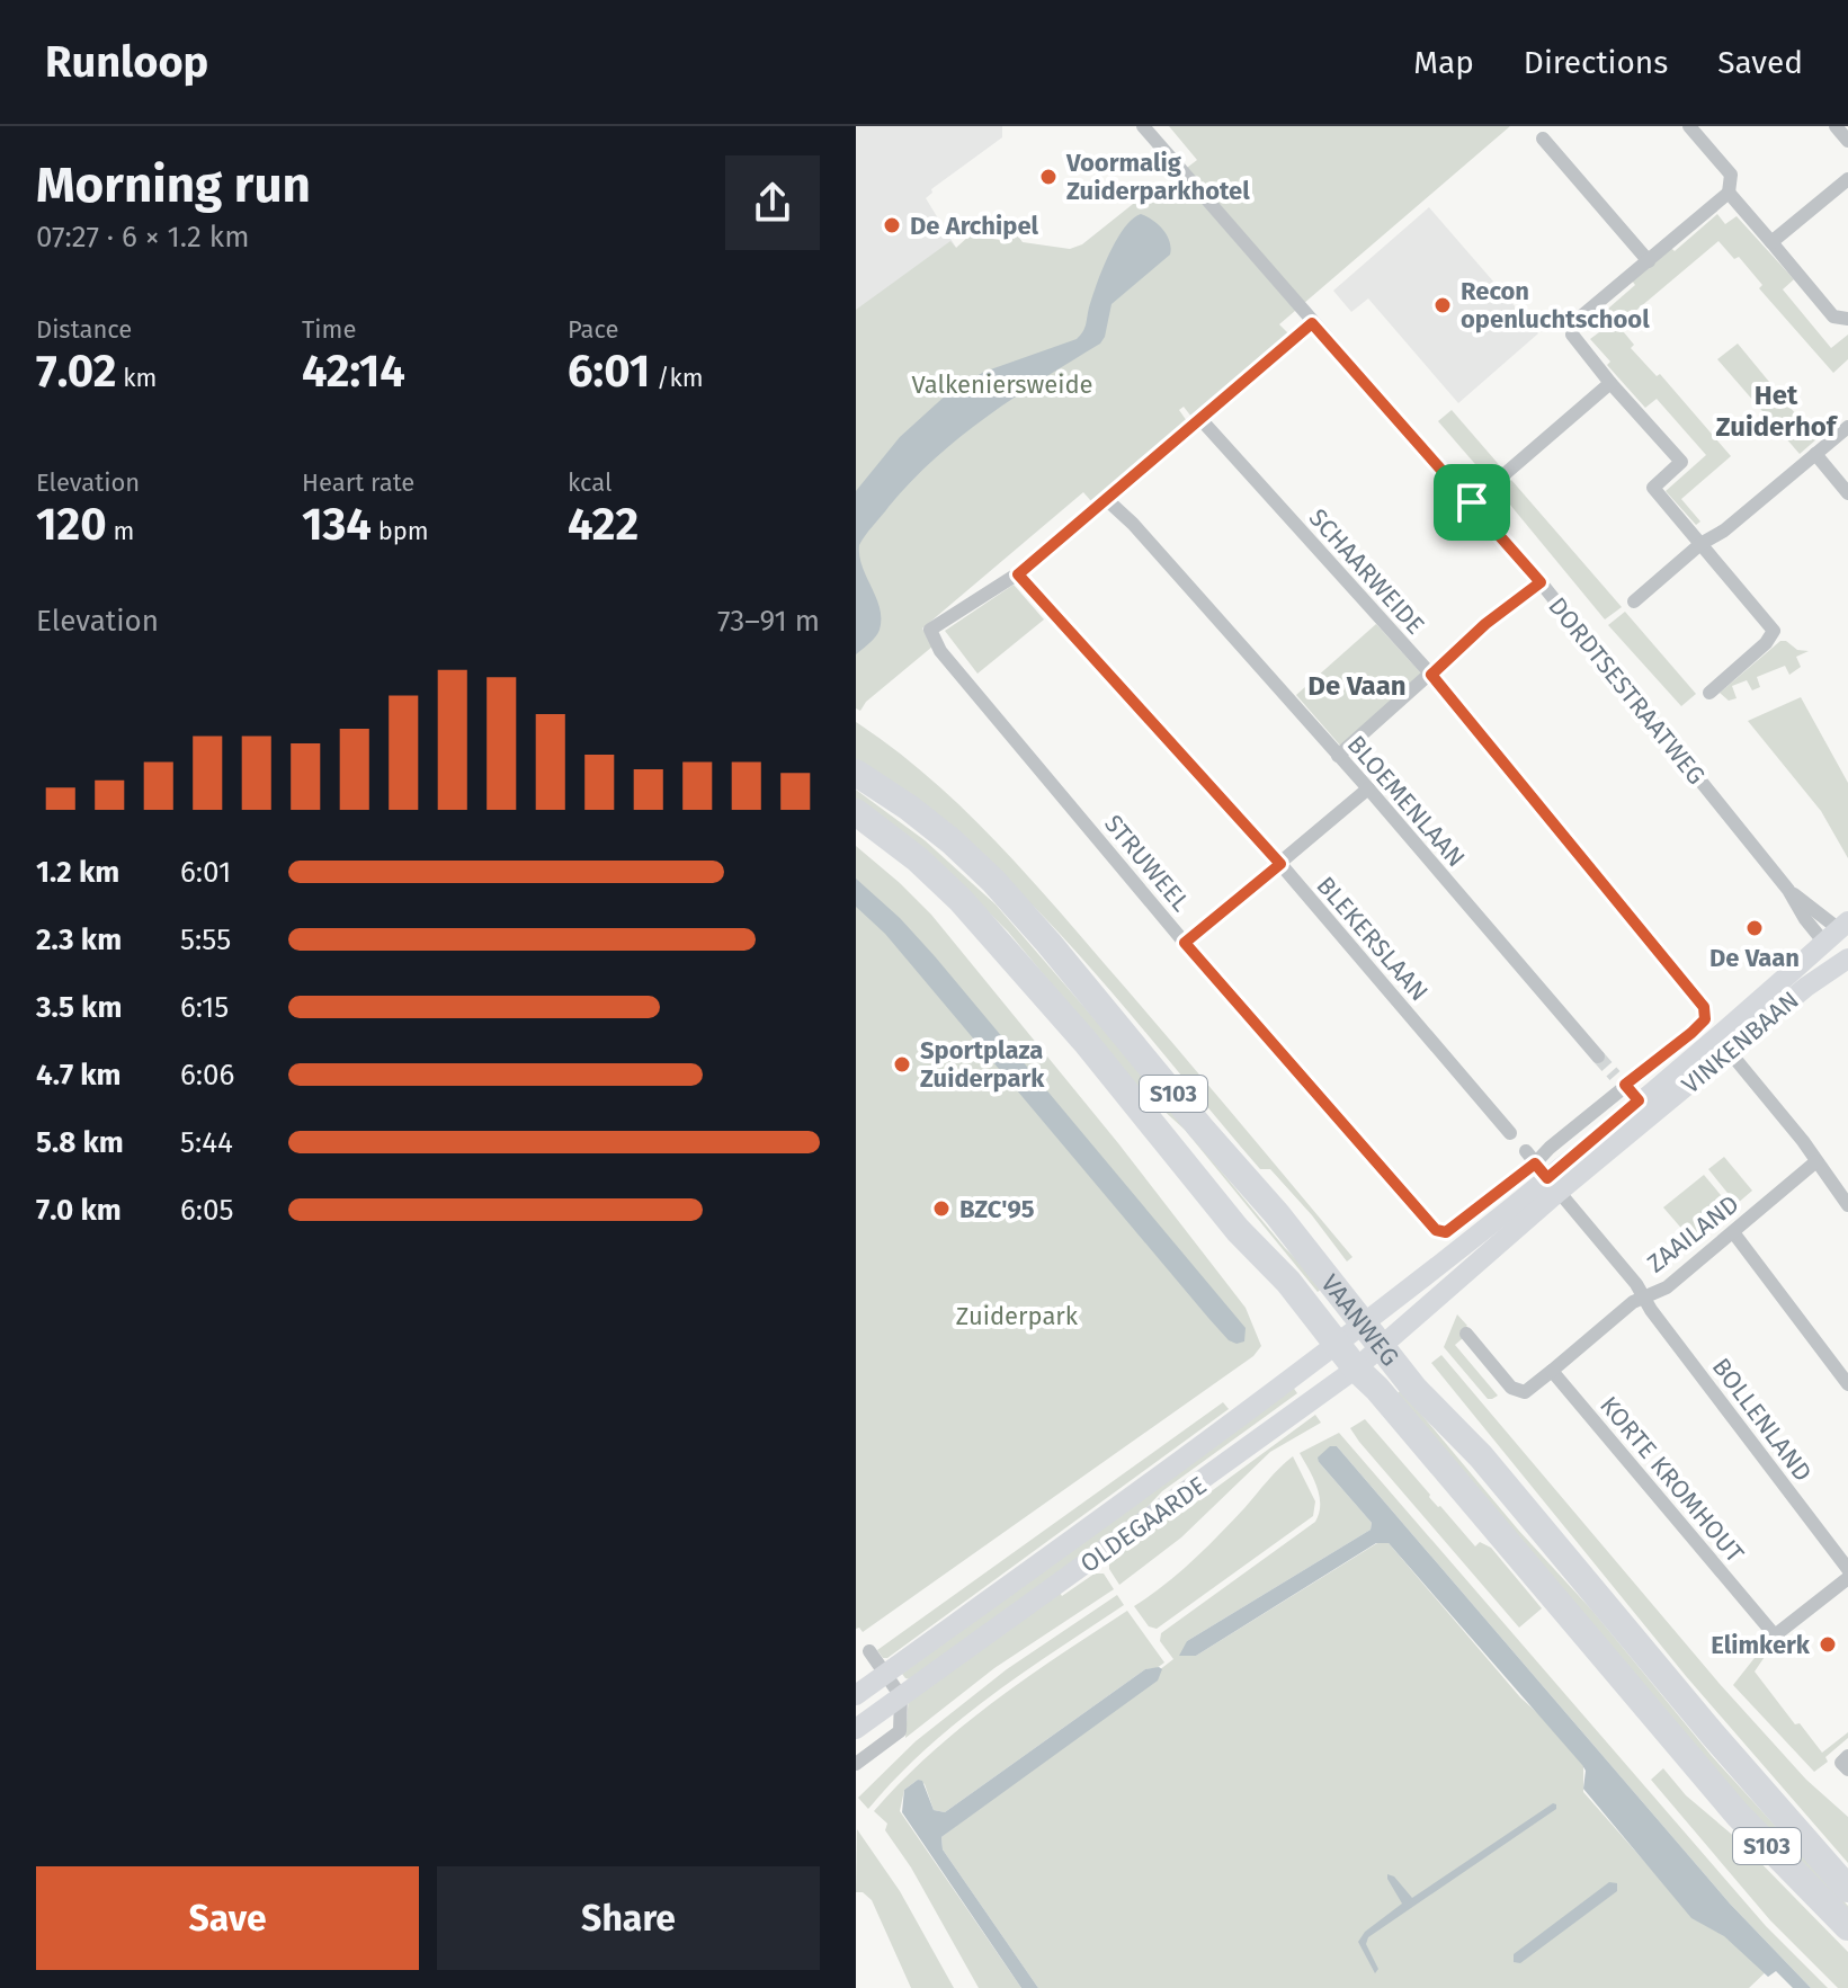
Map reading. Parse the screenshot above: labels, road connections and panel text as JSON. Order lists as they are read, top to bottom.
{
  "streets": {
    "highway": ["S103", "VAANWEG"],
    "main road": ["DORDTSESTRAATWEG", "VINKENBAAN", "OLDEGAARDE"],
    "street": [
      "SCHAARWEIDE",
      "BLOEMENLAAN",
      "STRUWEEL",
      "BLEKERSLAAN",
      "ZAAILAND",
      "BOLLENLAND",
      "KORTE KROMHOUT"
    ]
  },
  "crossings": [
    ["SCHAARWEIDE", "VINKENBAAN"],
    ["DORDTSESTRAATWEG", "VINKENBAAN"],
    ["STRUWEEL", "BLEKERSLAAN"],
    ["STRUWEEL", "VINKENBAAN"],
    ["VINKENBAAN", "VAANWEG"],
    ["VINKENBAAN", "BOLLENLAND"],
    ["VINKENBAAN", "OLDEGAARDE"],
    ["ZAAILAND", "BOLLENLAND"],
    ["ZAAILAND", "KORTE KROMHOUT"],
    ["VAANWEG", "OLDEGAARDE"]
  ],
  "districts": ["Het Zuiderhof", "De Vaan"],
  "parks": ["Valkeniersweide", "Zuiderpark"],
  "places": [
    "Voormalig Zuiderparkhotel",
    "De Archipel",
    "Recon openluchtschool",
    "De Vaan",
    "Sportplaza Zuiderpark",
    "BZC'95",
    "Elimkerk"
  ],
  "page": {
    "header": "Runloop",
    "nav": ["Map", "Directions", "Saved"],
    "heading": ["Morning run", "07:27 · 6 × 1.2 km"],
    "stats": [
      ["Distance", "7.02 km"],
      ["Time", "42:14"],
      ["Pace", "6:01 /km"],
      ["Elevation", "120 m"],
      ["Heart rate", "134 bpm"],
      ["kcal", "422"]
    ],
    "chart": ["Elevation", "73–91 m"],
    "list": [
      {
        "name": "1.2 km",
        "note": "6:01"
      },
      {
        "name": "2.3 km",
        "note": "5:55"
      },
      {
        "name": "3.5 km",
        "note": "6:15"
      },
      {
        "name": "4.7 km",
        "note": "6:06"
      },
      {
        "name": "5.8 km",
        "note": "5:44"
      },
      {
        "name": "7.0 km",
        "note": "6:05"
      }
    ],
    "buttons": ["Save", "Share"]
  }
}
